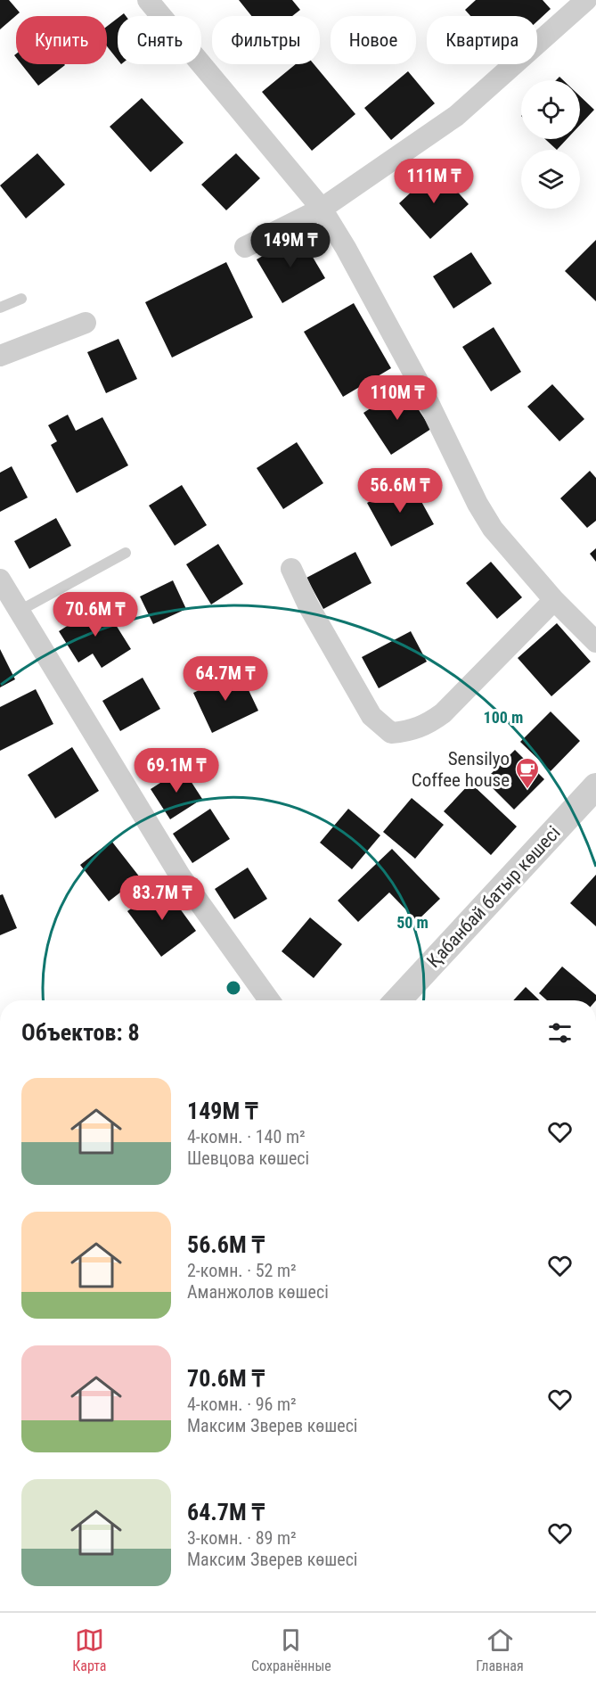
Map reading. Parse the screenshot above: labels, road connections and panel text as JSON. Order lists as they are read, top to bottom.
{
  "streets": {
    "street": ["Қабанбай батыр көшесі"]
  },
  "places": {
    "cafe": ["Sensilyo Coffee house"]
  },
  "page": {
    "chip": [
      "Купить",
      "Снять",
      "Фильтры",
      "Новое",
      "Квартира"
    ],
    "price": [
      "111M ₸",
      "149M ₸",
      "110M ₸",
      "56.6M ₸",
      "70.6M ₸",
      "64.7M ₸",
      "69.1M ₸",
      "83.7M ₸"
    ],
    "heading": "Объектов: 8",
    "list": [
      {
        "name": "149M ₸",
        "note": "4-комн. · 140 m² · Шевцова көшесі"
      },
      {
        "name": "56.6M ₸",
        "note": "2-комн. · 52 m² · Аманжолов көшесі"
      },
      {
        "name": "70.6M ₸",
        "note": "4-комн. · 96 m² · Максим Зверев көшесі"
      },
      {
        "name": "64.7M ₸",
        "note": "3-комн. · 89 m² · Максим Зверев көшесі"
      }
    ],
    "tabs": ["Карта", "Сохранённые", "Главная"]
  },
  "rings": ["100 m", "50 m"]
}
